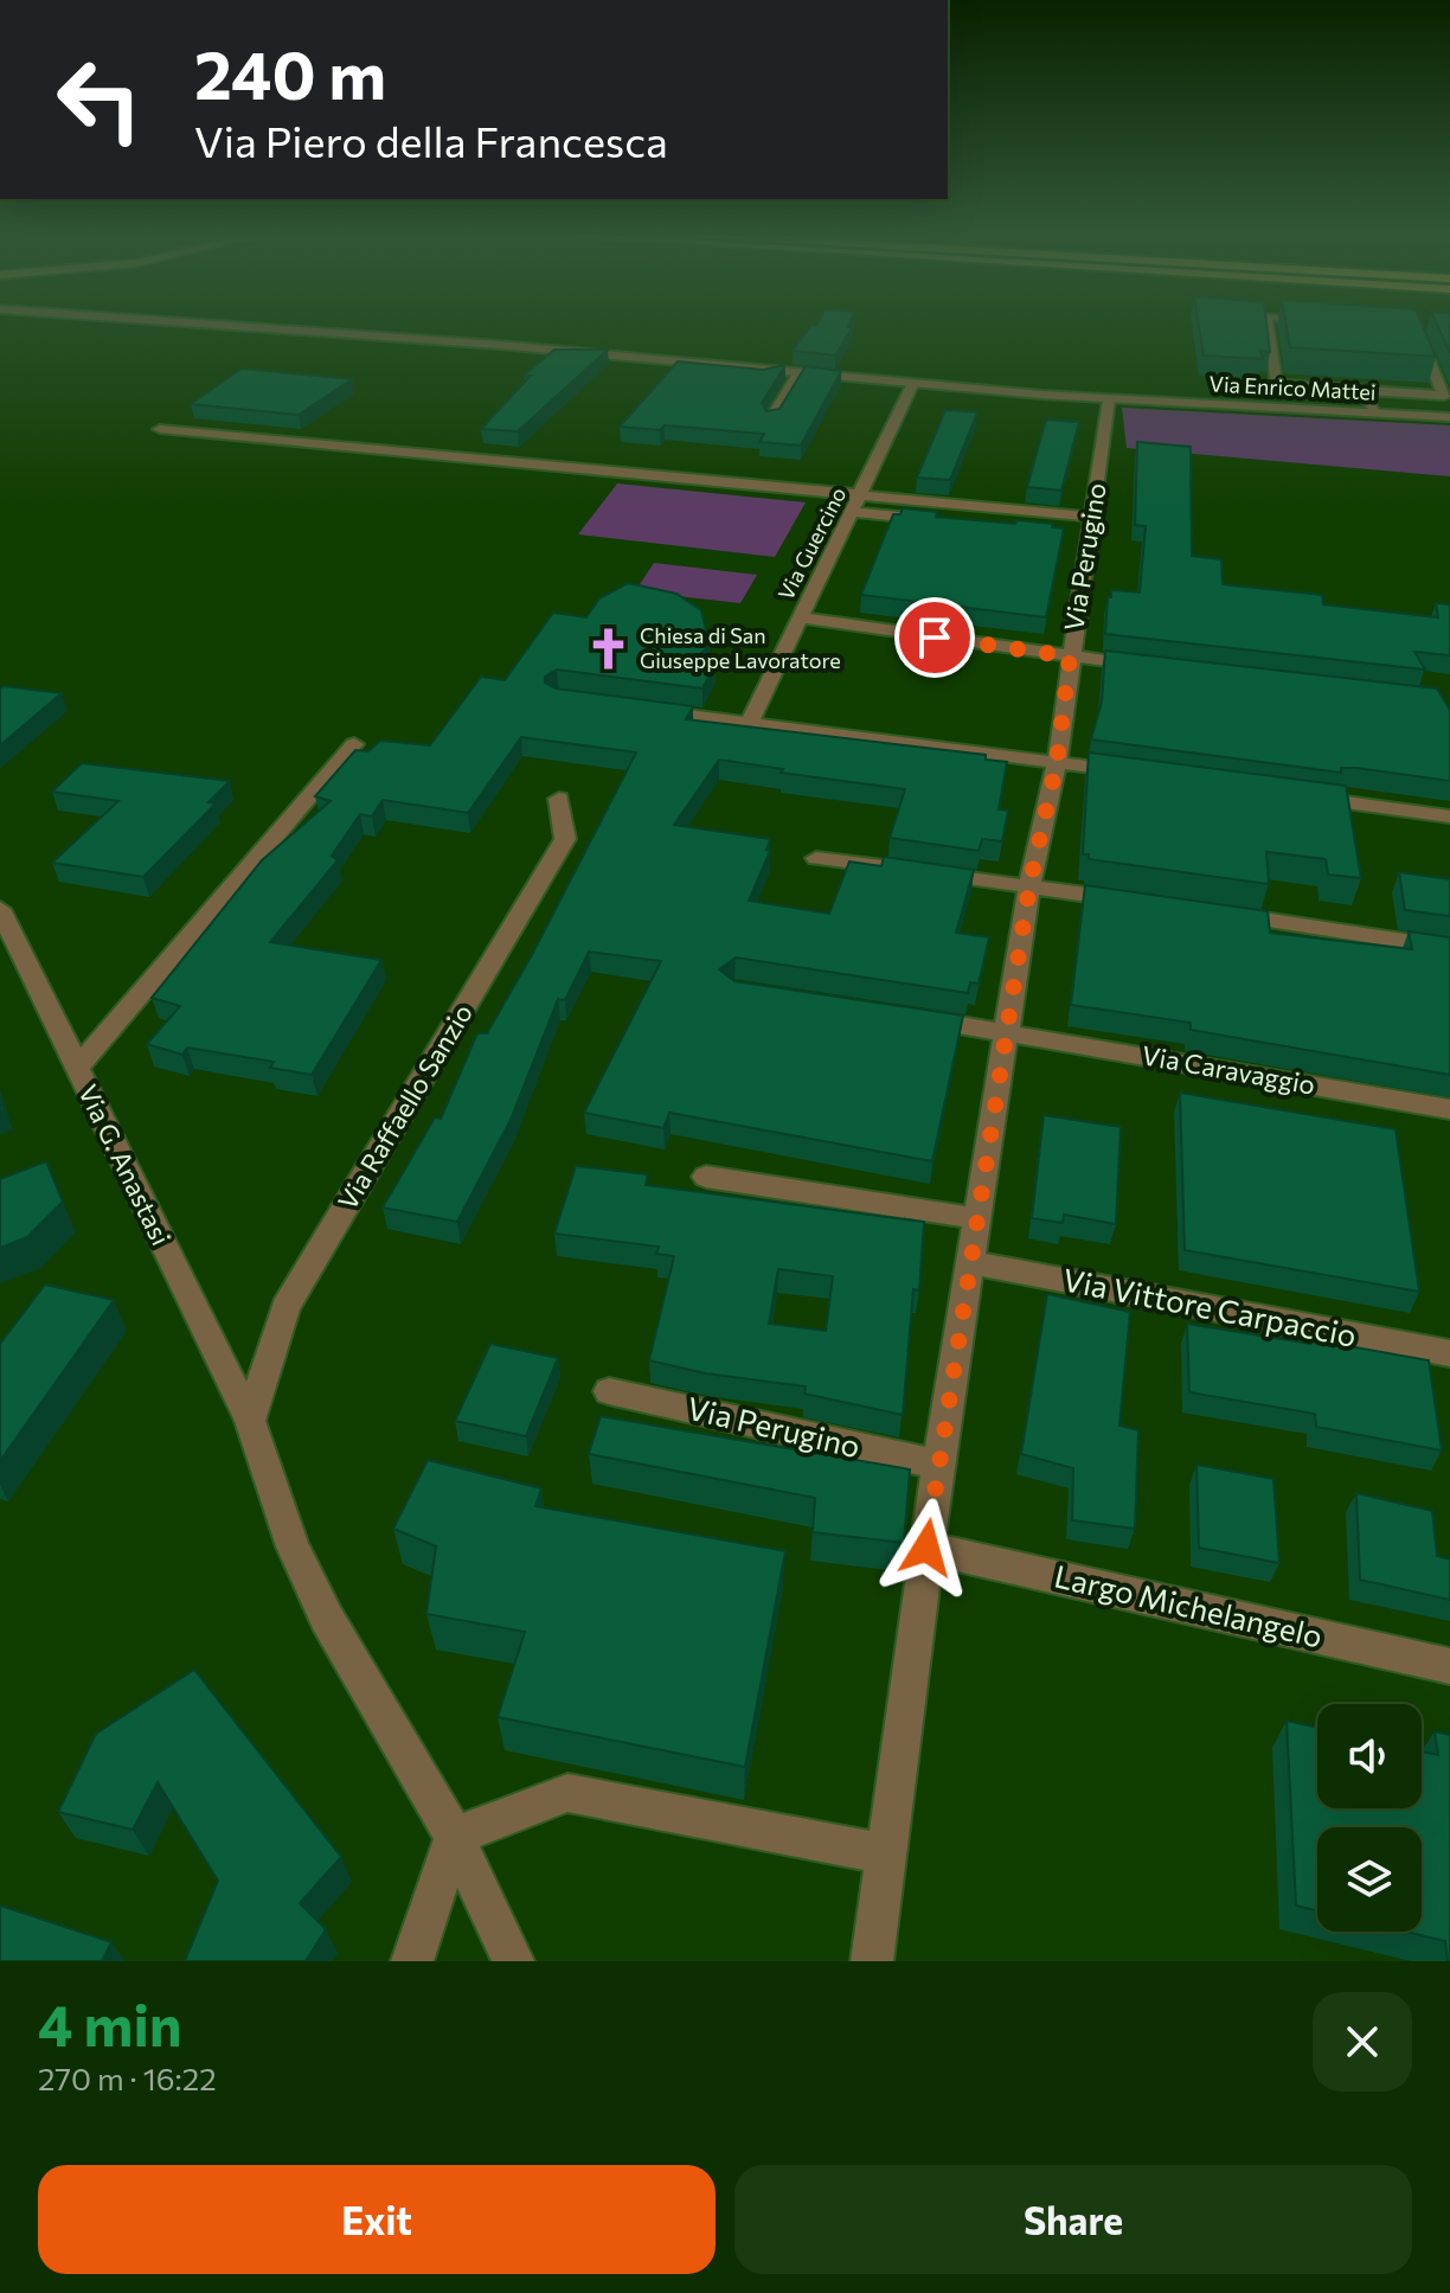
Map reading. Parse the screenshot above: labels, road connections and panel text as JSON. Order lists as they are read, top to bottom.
{
  "streets": {
    "street": [
      "Via Enrico Mattei",
      "Via Guercino",
      "Via Perugino",
      "Via Caravaggio",
      "Via Raffaello Sanzio",
      "Via G. Anastasi",
      "Via Vittore Carpaccio",
      "Largo Michelangelo"
    ]
  },
  "crossings": [
    ["Via Enrico Mattei", "Via Guercino"],
    ["Via Enrico Mattei", "Via Perugino"],
    ["Via Perugino", "Via Caravaggio"],
    ["Via Perugino", "Via Vittore Carpaccio"],
    ["Via Perugino", "Largo Michelangelo"],
    ["Via Raffaello Sanzio", "Via G. Anastasi"]
  ],
  "places": {
    "church": ["Chiesa di San Giuseppe Lavoratore"]
  },
  "page": {
    "turn": ["240 m", "Via Piero della Francesca"],
    "heading": ["4 min", "270 m · 16:22"],
    "buttons": ["Exit", "Share"]
  }
}
